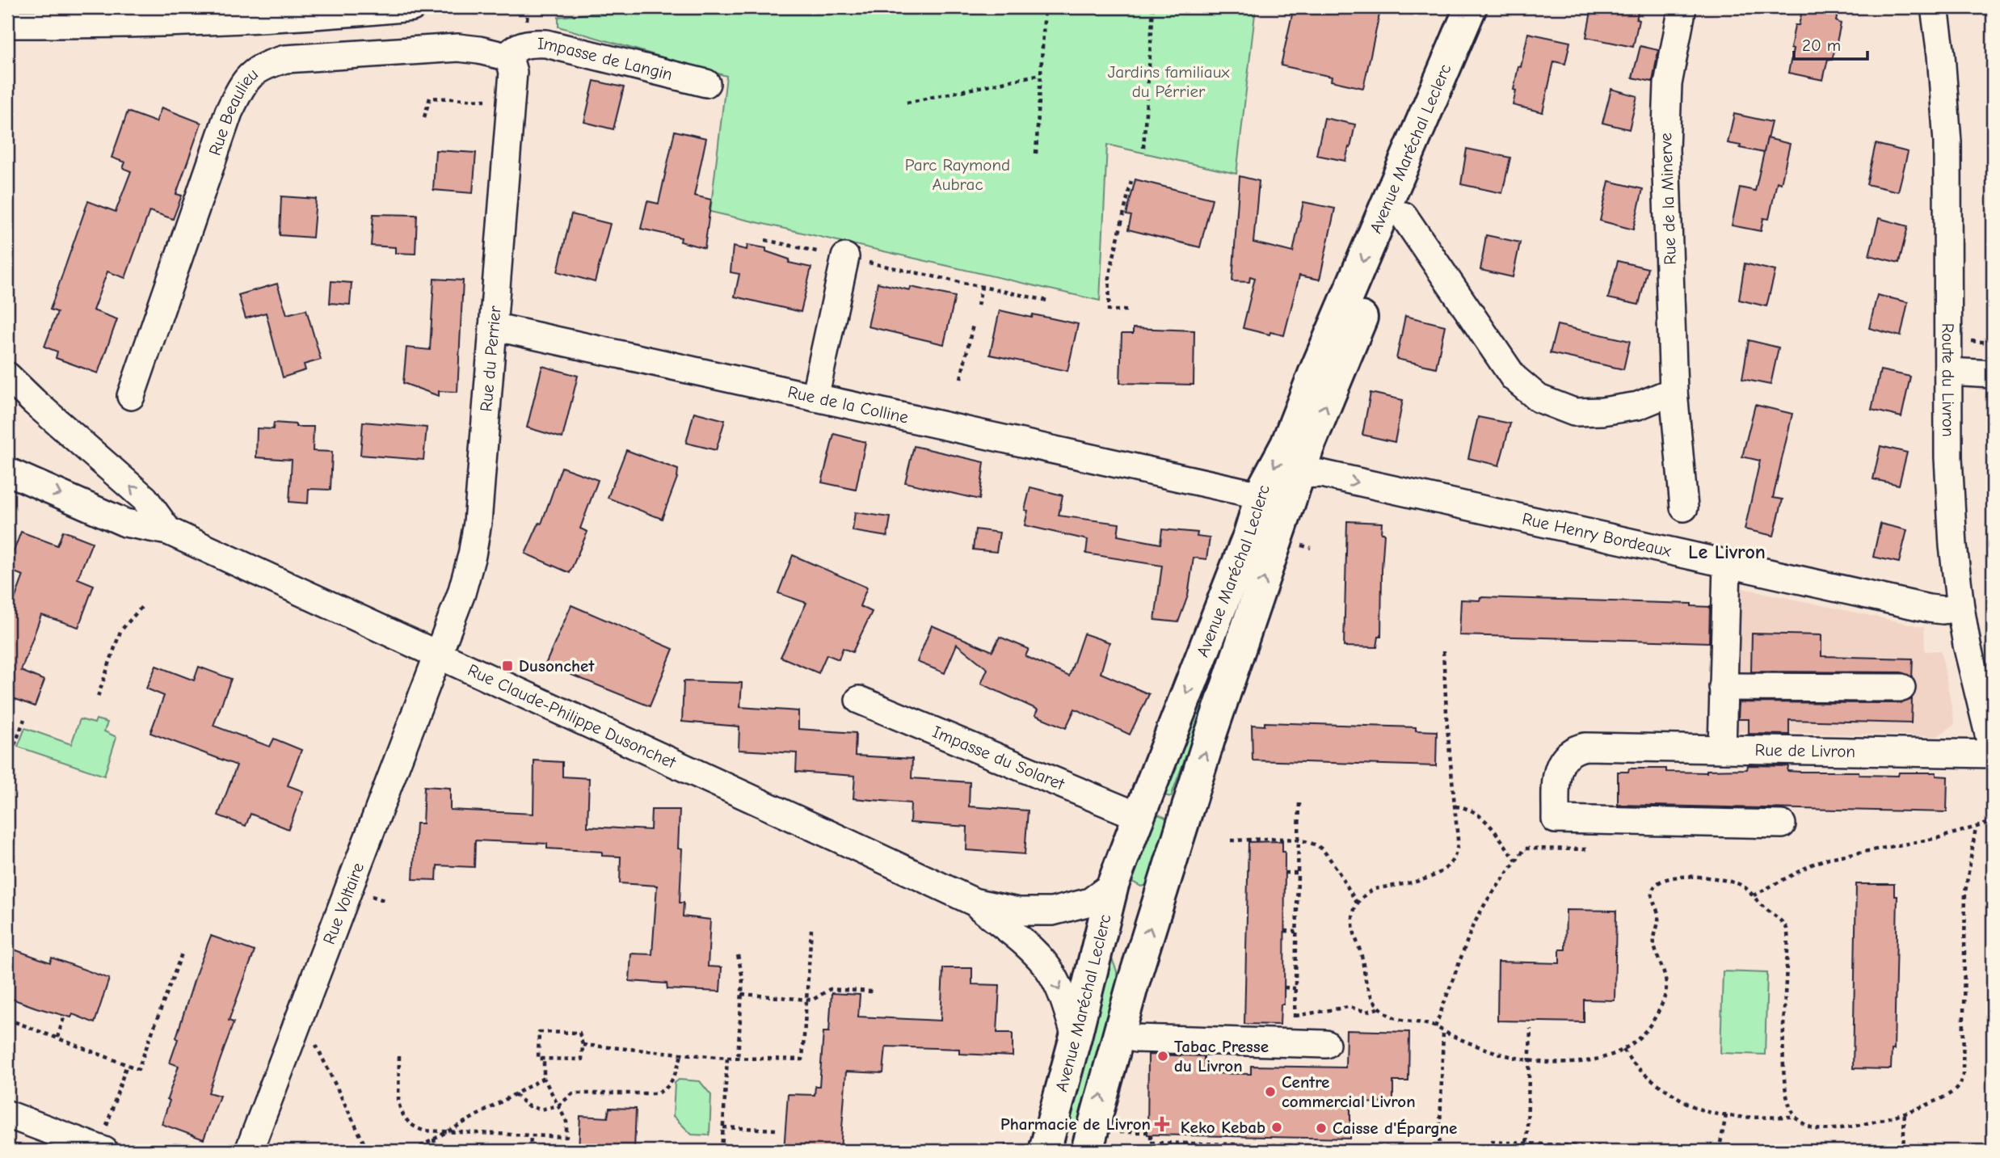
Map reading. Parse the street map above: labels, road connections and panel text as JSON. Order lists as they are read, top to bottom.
{
  "streets": {
    "main road": ["Avenue Maréchal Leclerc"],
    "street": [
      "Impasse de Langin",
      "Rue Beaulieu",
      "Rue de la Minerve",
      "Rue du Perrier",
      "Route du Livron",
      "Rue de la Colline",
      "Rue Henry Bordeaux",
      "Rue Claude-Philippe Dusonchet",
      "Rue de Livron",
      "Impasse du Solaret",
      "Rue Voltaire"
    ]
  },
  "crossings": [
    ["Impasse de Langin", "Rue Beaulieu"],
    ["Impasse de Langin", "Rue du Perrier"],
    ["Rue Beaulieu", "Rue du Perrier"],
    ["Avenue Maréchal Leclerc", "Rue de la Colline"],
    ["Avenue Maréchal Leclerc", "Rue Henry Bordeaux"],
    ["Avenue Maréchal Leclerc", "Rue Claude-Philippe Dusonchet"],
    ["Avenue Maréchal Leclerc", "Impasse du Solaret"],
    ["Rue du Perrier", "Rue de la Colline"],
    ["Rue du Perrier", "Rue Claude-Philippe Dusonchet"],
    ["Rue du Perrier", "Rue Voltaire"],
    ["Route du Livron", "Rue Henry Bordeaux"],
    ["Route du Livron", "Rue de Livron"],
    ["Rue Claude-Philippe Dusonchet", "Rue Voltaire"]
  ],
  "one_way": ["Rue Henry Bordeaux"],
  "districts": ["Le Livron"],
  "parks": ["Jardins familiaux du Pérrier", "Parc Raymond Aubrac"],
  "places": {
    "transit": ["Dusonchet"],
    "other": [
      "Tabac Presse du Livron",
      "Centre commercial Livron",
      "Keko Kebab",
      "Caisse d'Épargne"
    ],
    "health": ["Pharmacie de Livron"]
  },
  "scale_bar": "20 m"
}
